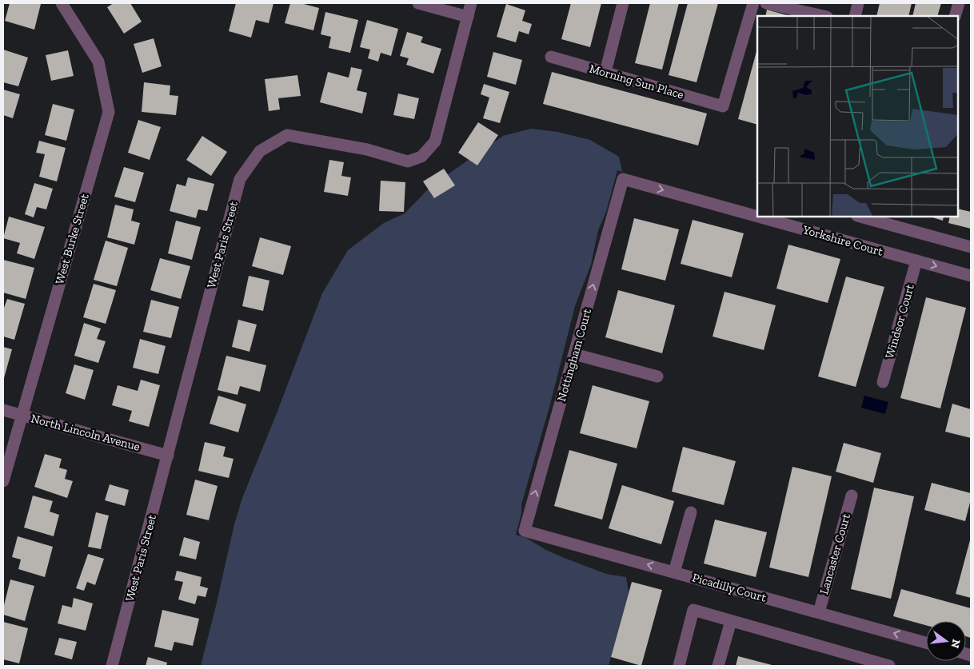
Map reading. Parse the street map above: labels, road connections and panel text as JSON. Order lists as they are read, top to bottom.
{
  "streets": {
    "street": [
      "Morning Sun Place",
      "West Burke Street",
      "Yorkshire Court",
      "West Paris Street",
      "Windsor Court",
      "Nottingham Court",
      "North Lincoln Avenue",
      "Lancaster Court",
      "Picadilly Court"
    ]
  },
  "crossings": [
    ["West Burke Street", "North Lincoln Avenue"],
    ["Yorkshire Court", "Windsor Court"],
    ["Yorkshire Court", "Nottingham Court"],
    ["West Paris Street", "North Lincoln Avenue"],
    ["Nottingham Court", "Picadilly Court"],
    ["Lancaster Court", "Picadilly Court"]
  ],
  "one_way": ["Nottingham Court"],
  "north": "right"
}
